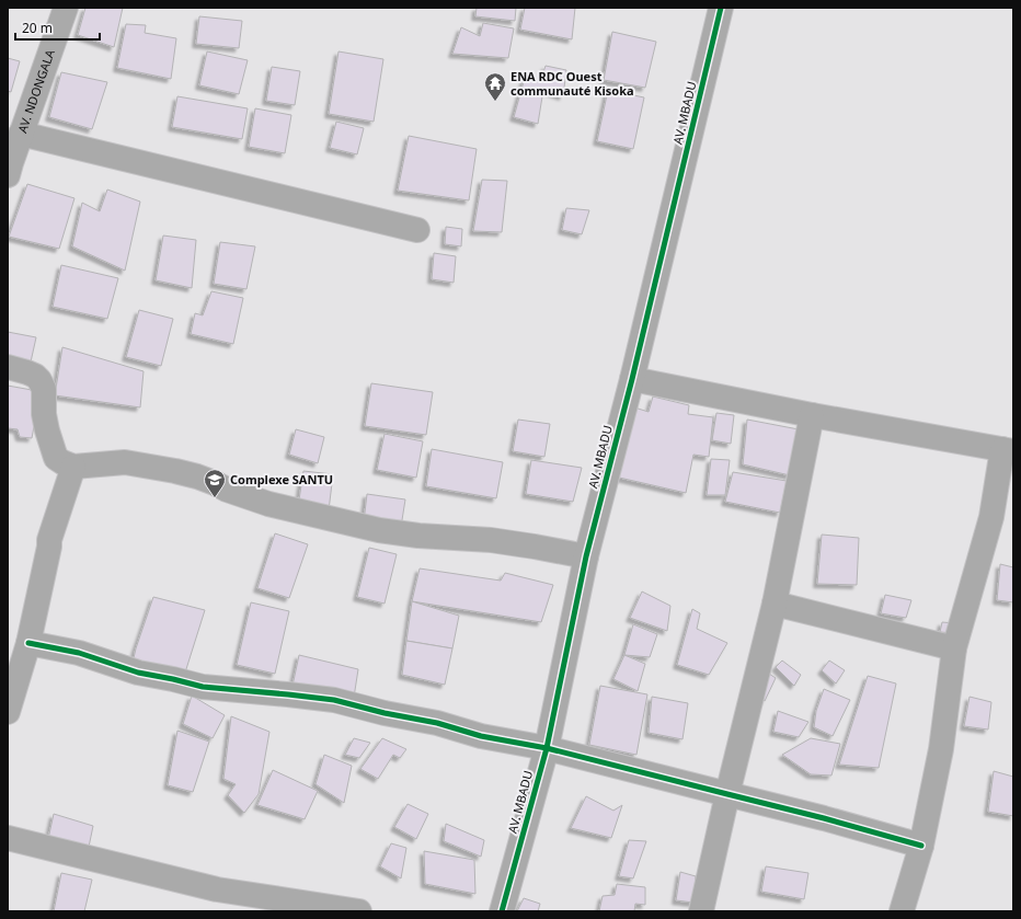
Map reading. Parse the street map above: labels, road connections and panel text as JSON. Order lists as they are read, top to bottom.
{
  "streets": {
    "street": ["AV. NDONGALA", "AV. MBADU"]
  },
  "places": {
    "temple": ["ENA RDC Ouest communauté Kisoka"],
    "school or university": ["Complexe SANTU"]
  },
  "scale_bar": "20 m"
}
